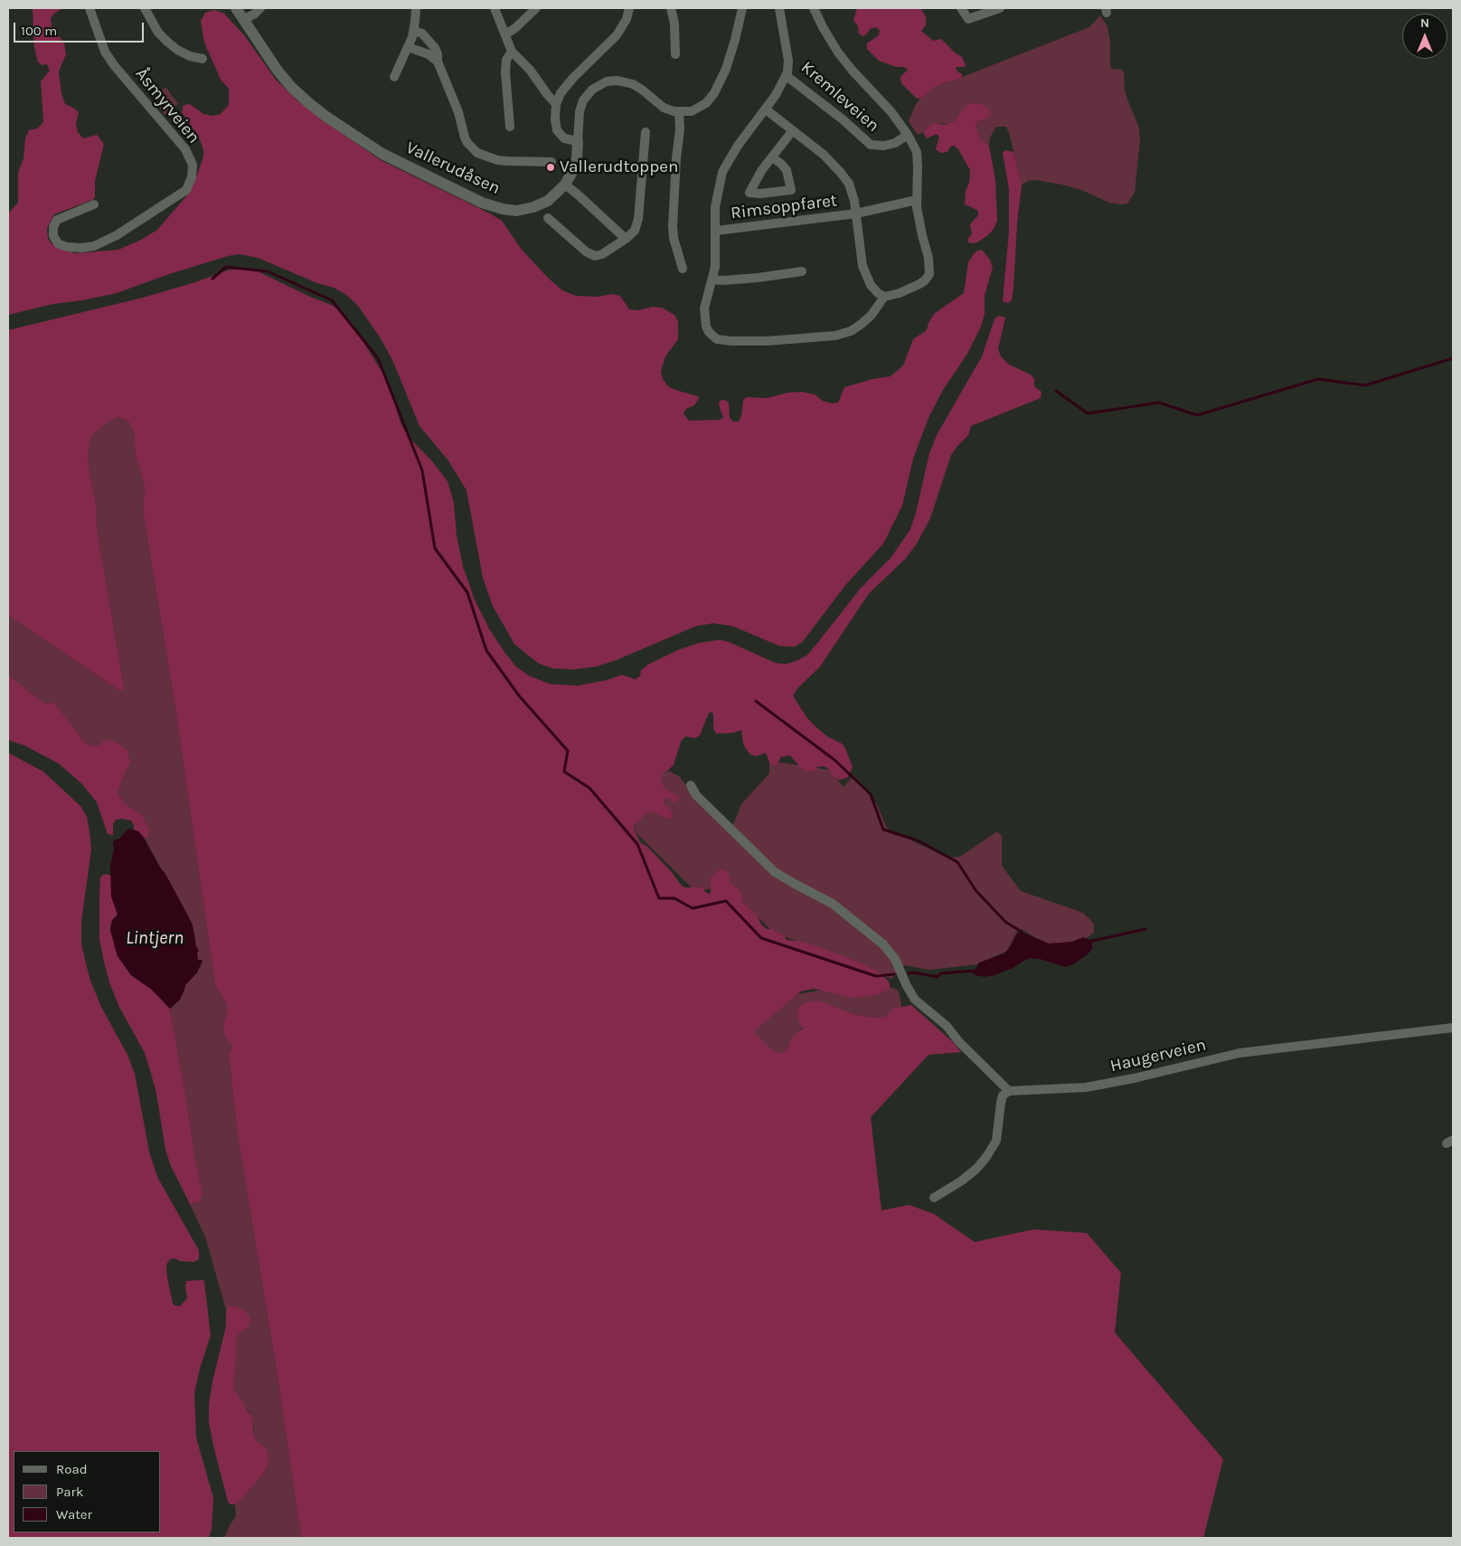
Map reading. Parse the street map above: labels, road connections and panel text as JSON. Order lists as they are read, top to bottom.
{
  "streets": {
    "street": [
      "Kremleveien",
      "Åsmyrveien",
      "Vallerudåsen",
      "Rimsoppfaret",
      "Haugerveien"
    ]
  },
  "crossings": [
    ["Kremleveien", "Rimsoppfaret"]
  ],
  "water": ["Lintjern"],
  "places": ["Vallerudtoppen"],
  "legend": ["Road", "Park", "Water"],
  "scale_bar": "100 m",
  "north": "top"
}
